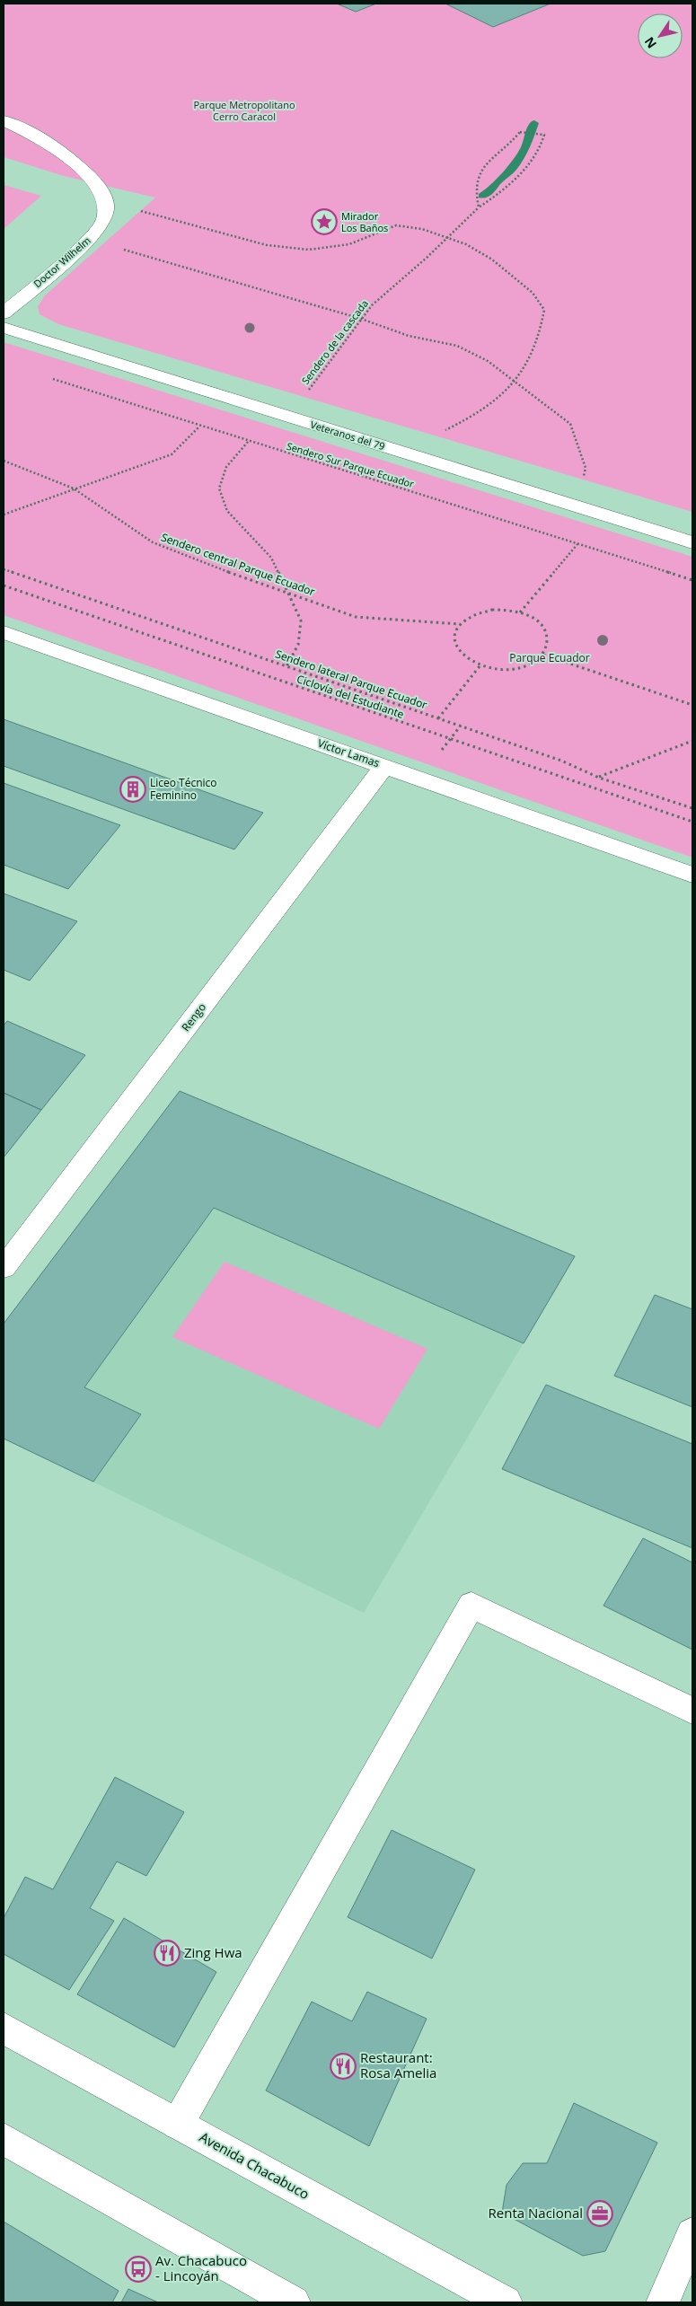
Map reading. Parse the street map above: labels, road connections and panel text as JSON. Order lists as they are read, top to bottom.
{
  "streets": {
    "main road": [
      "Doctor Wilhelm",
      "Veteranos del 79",
      "Víctor Lamas",
      "Rengo",
      "Avenida Chacabuco"
    ],
    "path": [
      "Sendero de la cascada",
      "Sendero Sur Parque Ecuador",
      "Sendero central Parque Ecuador",
      "Sendero lateral Parque Ecuador",
      "Ciclovía del Estudiante"
    ]
  },
  "crossings": [
    ["Sendero de la cascada", "Veteranos del 79"],
    ["Víctor Lamas", "Rengo"]
  ],
  "parks": ["Parque Metropolitano Cerro Caracol", "Parque Ecuador"],
  "places": {
    "place": ["Mirador Los Baños"],
    "building": ["Liceo Técnico Feminino"],
    "restaurant": ["Zing Hwa", "Restaurant: Rosa Amelia"],
    "office": ["Renta Nacional"],
    "bus stop": ["Av. Chacabuco - Lincoyán"]
  },
  "north": "bottom left"
}
